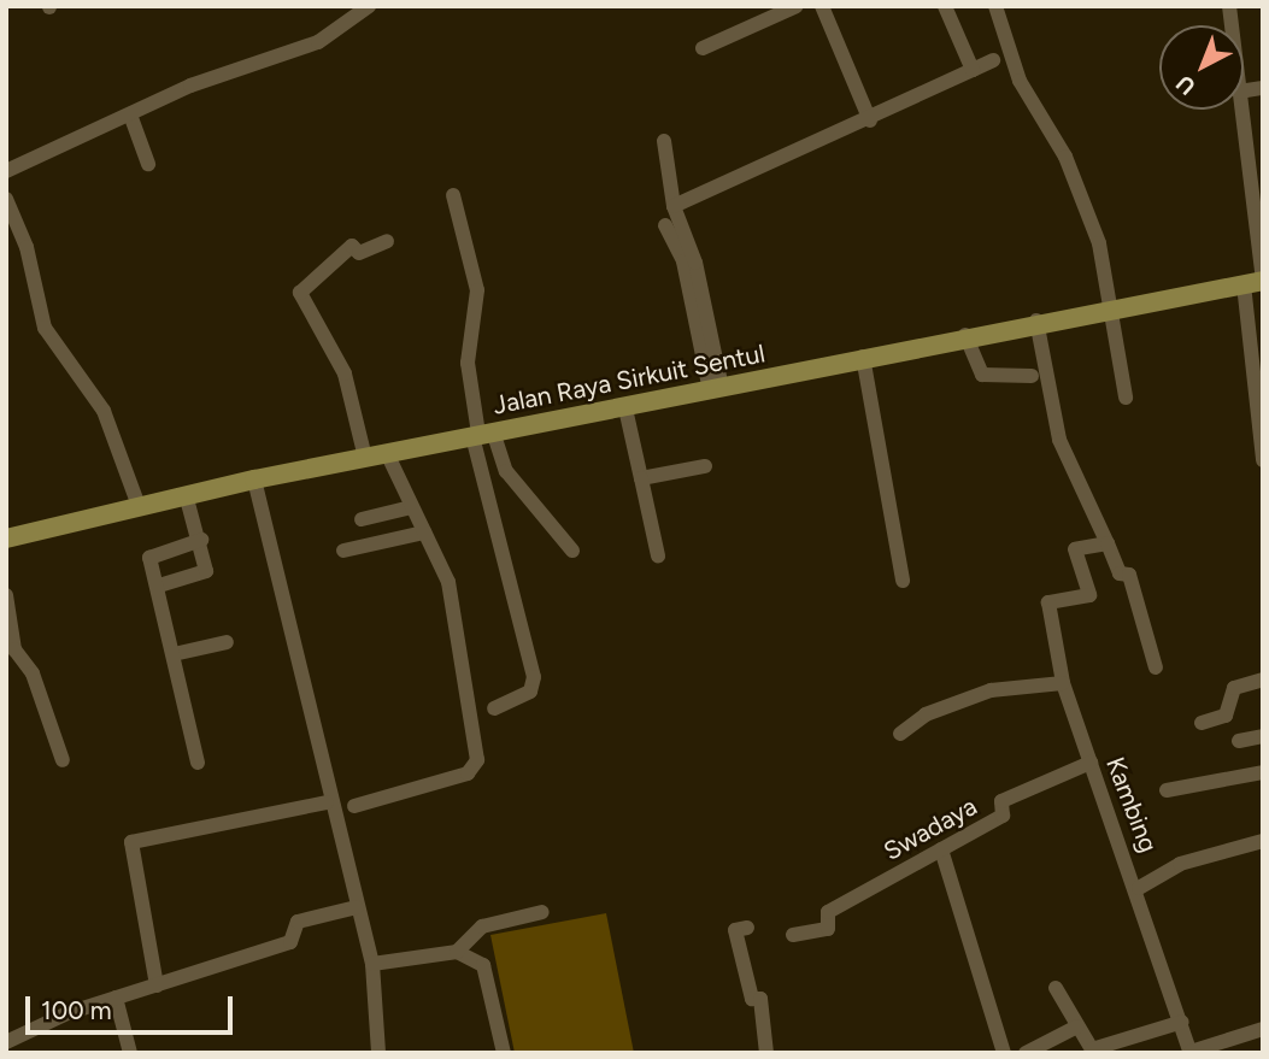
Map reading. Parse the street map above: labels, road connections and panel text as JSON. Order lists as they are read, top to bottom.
{
  "streets": {
    "main road": ["Jalan Raya Sirkuit Sentul"],
    "street": ["Kambing", "Swadaya"]
  },
  "crossings": [
    ["Kambing", "Swadaya"]
  ],
  "scale_bar": "100 m",
  "north": "bottom left"
}
